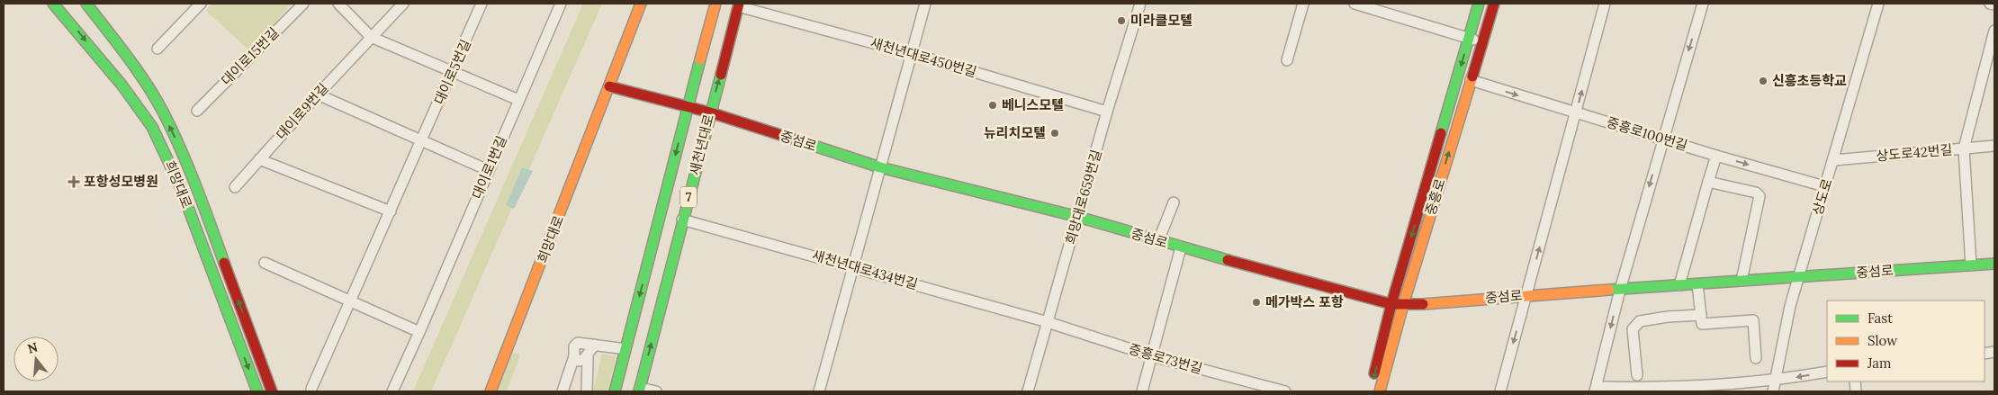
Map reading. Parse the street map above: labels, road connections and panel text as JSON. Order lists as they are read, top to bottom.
{
  "streets": {
    "main road": [
      "중섬로",
      "새천년대로",
      "희망대로",
      "7",
      "중흥로"
    ],
    "street": [
      "대이로15번길",
      "새천년대로450번길",
      "대이로5번길",
      "대이로9번길",
      "중흥로100번길",
      "상도로42번길",
      "대이로1번길",
      "희망대로659번길",
      "상도로",
      "새천년대로434번길",
      "중흥로73번길"
    ]
  },
  "crossings": [
    ["새천년대로450번길", "새천년대로"],
    ["새천년대로450번길", "희망대로659번길"],
    ["중흥로100번길", "중흥로"],
    ["중흥로100번길", "상도로"],
    ["중섬로", "새천년대로"],
    ["중섬로", "희망대로659번길"],
    ["중섬로", "중흥로"],
    ["중섬로", "상도로"],
    ["새천년대로", "희망대로"],
    ["새천년대로", "새천년대로434번길"],
    ["상도로42번길", "상도로"],
    ["희망대로659번길", "새천년대로434번길"],
    ["희망대로659번길", "중흥로73번길"],
    ["새천년대로434번길", "중흥로73번길"]
  ],
  "one_way": ["중흥로100번길"],
  "places": {
    "other": [
      "미라클모텔",
      "신흥초등학교",
      "베니스모텔",
      "뉴리치모텔",
      "메가박스 포항"
    ],
    "health": ["포항성모병원"]
  },
  "legend": ["Fast", "Slow", "Jam"],
  "north": "top"
}
